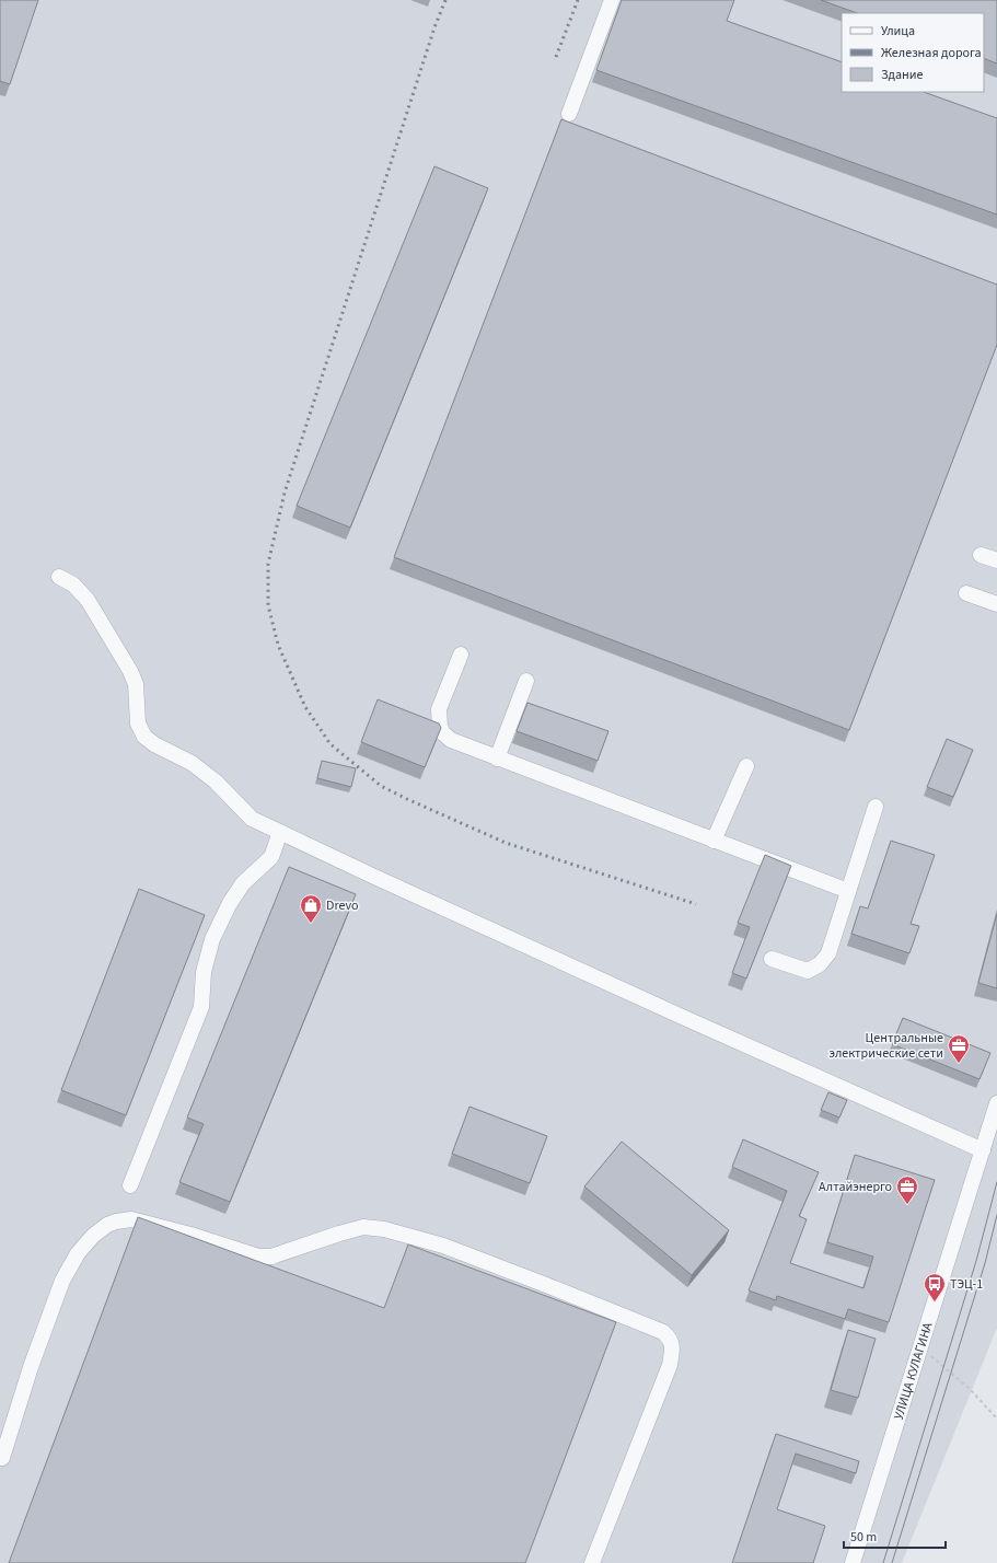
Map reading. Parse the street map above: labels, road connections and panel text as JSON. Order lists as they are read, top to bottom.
{
  "streets": {
    "street": ["УЛИЦА КУЛАГИНА"]
  },
  "places": {
    "shop": ["Drevo"],
    "office": ["Центральные электрические сети", "Алтайэнерго"],
    "bus stop": ["ТЭЦ-1"]
  },
  "legend": ["Улица", "Железная дорога", "Здание"],
  "scale_bar": "50 m"
}
